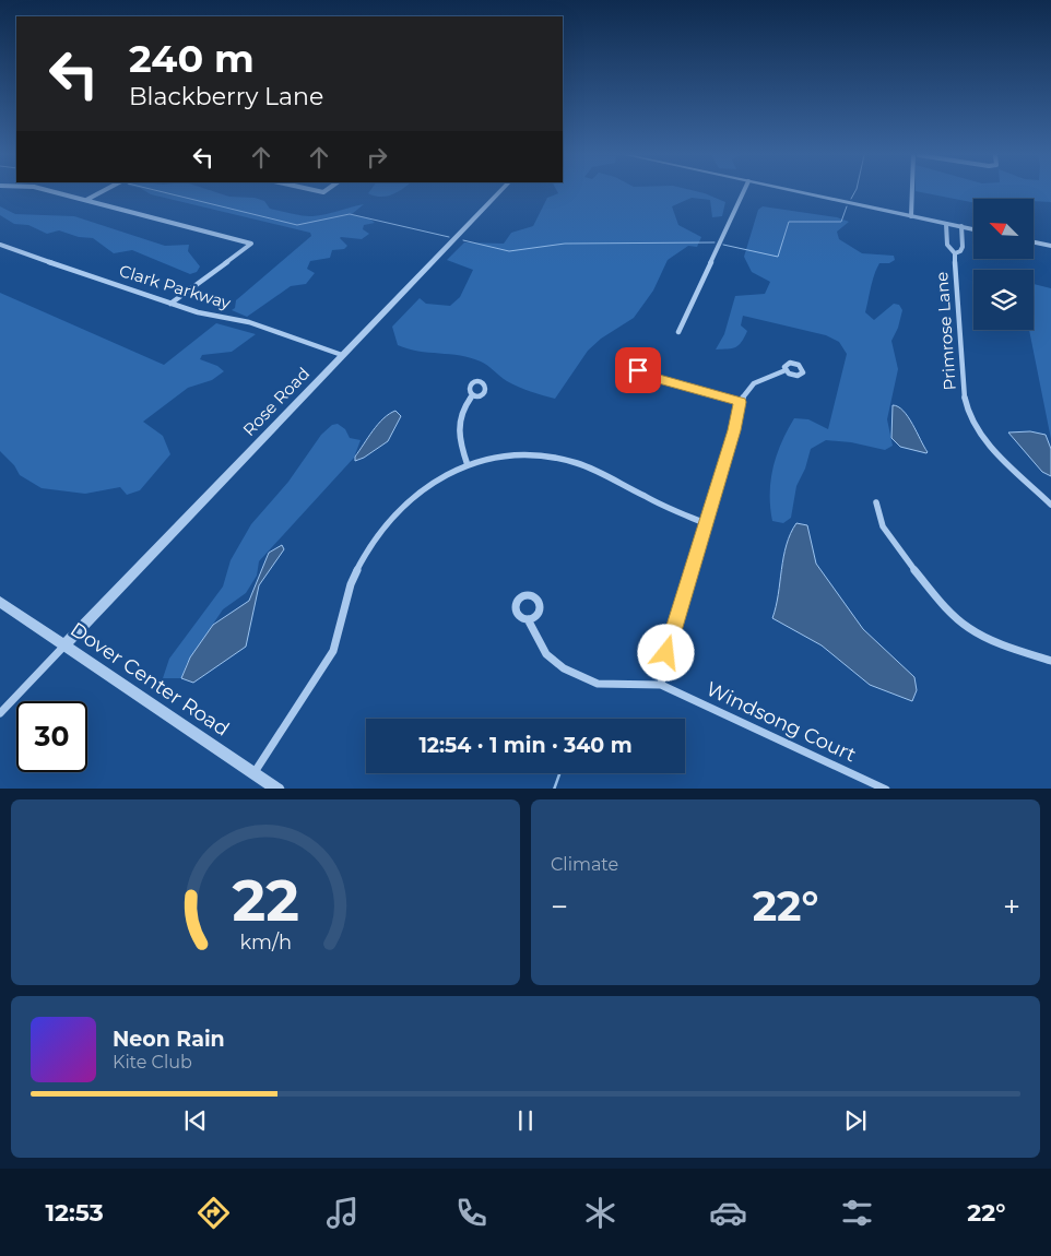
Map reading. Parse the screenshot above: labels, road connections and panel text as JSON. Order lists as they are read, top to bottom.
{
  "streets": {
    "street": [
      "Clark Parkway",
      "Primrose Lane",
      "Rose Road",
      "Dover Center Road",
      "Windsong Court"
    ]
  },
  "crossings": [
    ["Clark Parkway", "Rose Road"],
    ["Rose Road", "Dover Center Road"]
  ],
  "north": "top left",
  "page": {
    "turn": ["240 m", "Blackberry Lane"],
    "limit": "30",
    "trip": "12:54 · 1 min · 340 m",
    "tile": "Climate",
    "heat": ["−", "22°", "+"],
    "song": ["Neon Rain", "Kite Club"],
    "tabs": ["12:53", "22°"],
    "gauge": ["22", "km/h"]
  }
}
